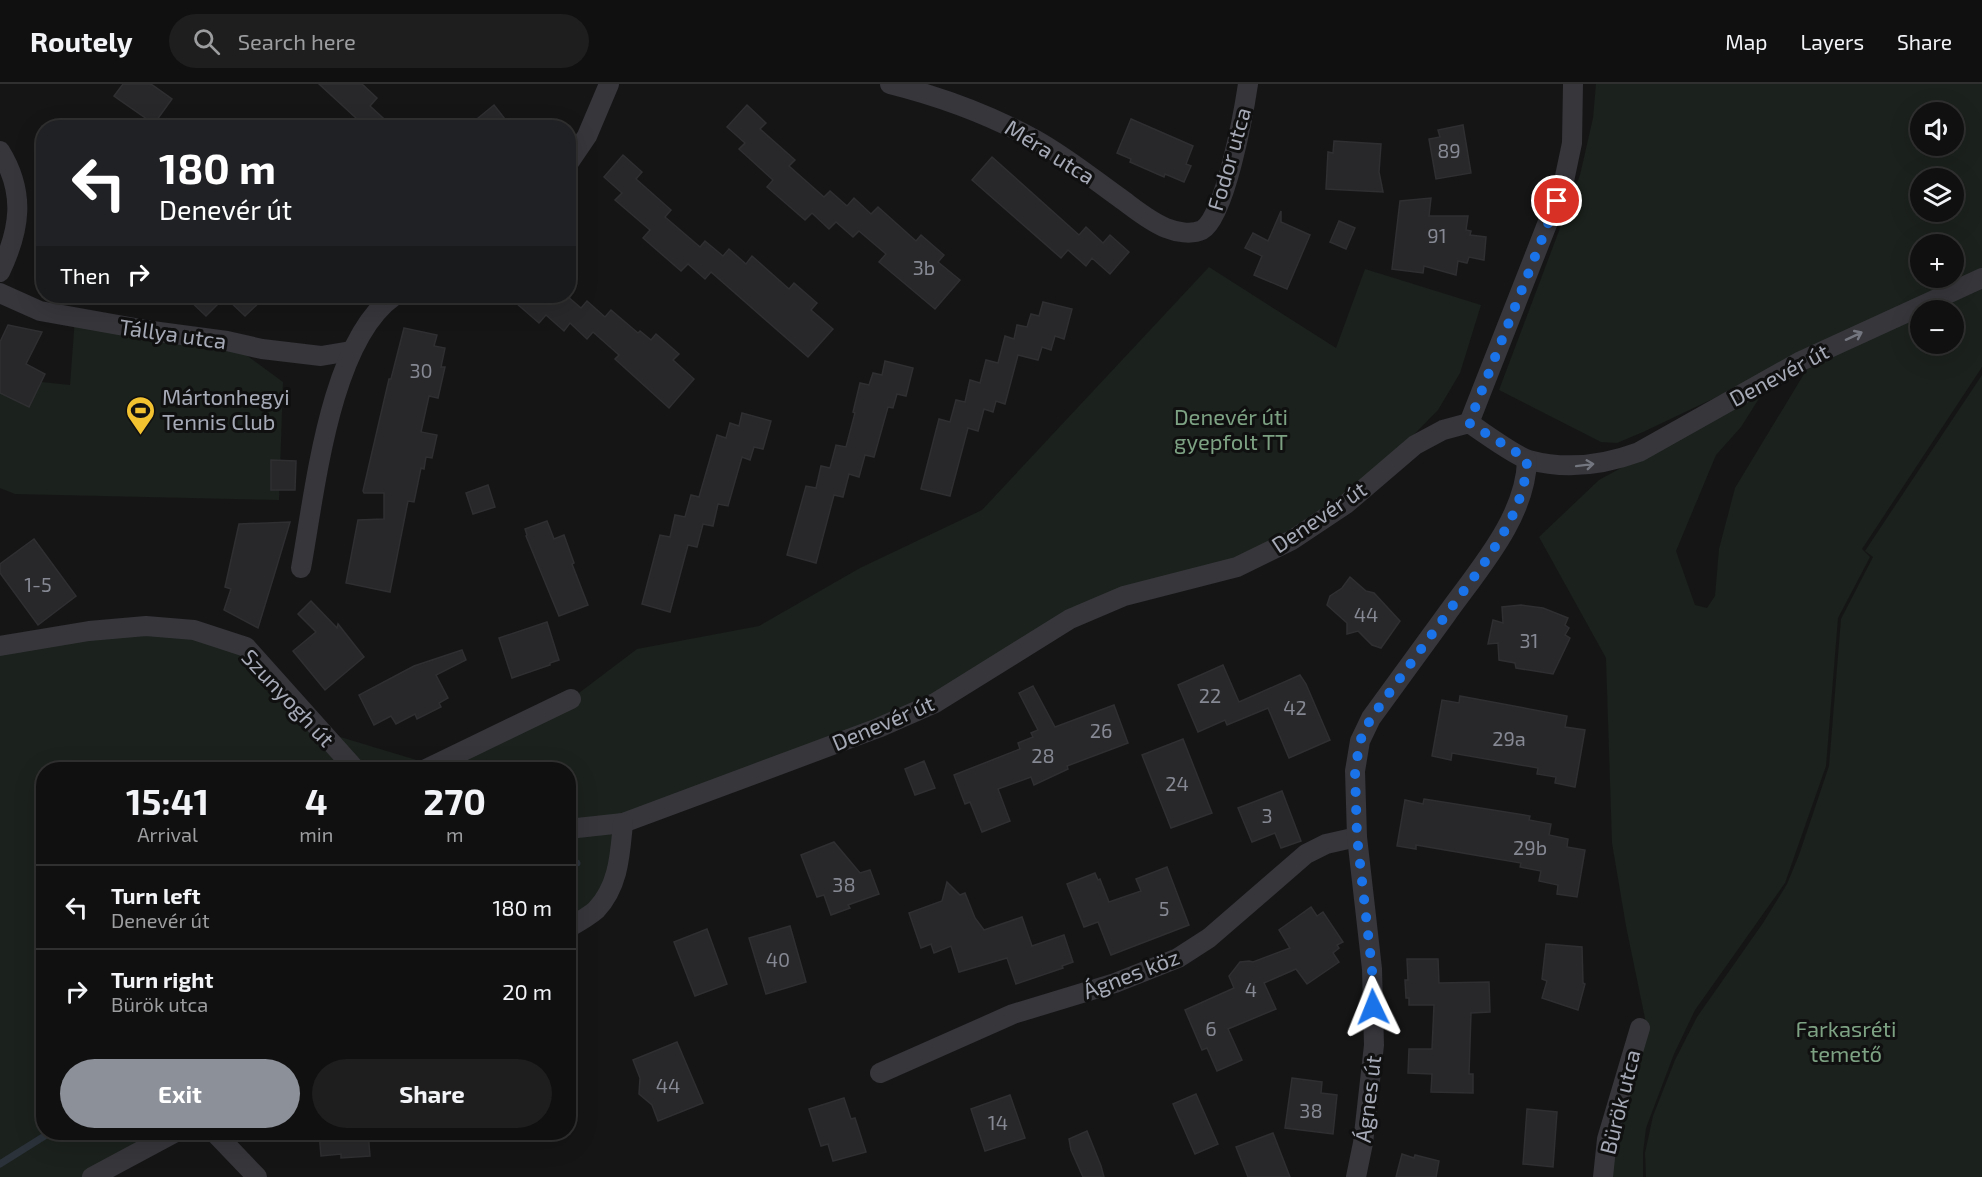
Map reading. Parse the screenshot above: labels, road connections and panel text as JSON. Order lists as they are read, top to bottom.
{
  "streets": {
    "street": [
      "Méra utca",
      "Fodor utca",
      "Tállya utca",
      "Denevér út",
      "Szunyogh út",
      "Ágnes köz",
      "Ágnes út",
      "Bürök utca"
    ]
  },
  "crossings": [
    ["Méra utca", "Fodor utca"],
    ["Denevér út", "Ágnes út"],
    ["Ágnes köz", "Ágnes út"]
  ],
  "parks": ["Denevér úti gyepfolt TT", "Farkasréti temető"],
  "places": {
    "sports": ["Mártonhegyi Tennis Club"]
  },
  "house_numbers": [
    "89",
    "91",
    "3b",
    "30",
    "1-5",
    "44",
    "31",
    "22",
    "42",
    "26",
    "29a",
    "28",
    "24",
    "3",
    "29b",
    "38",
    "5",
    "40",
    "4",
    "6",
    "44",
    "38",
    "14"
  ],
  "page": {
    "header": "Routely",
    "search": "Search here",
    "nav": ["Map", "Layers", "Share"],
    "map_buttons": ["+", "−"],
    "turn": ["180 m", "Denevér út"],
    "then": "Then",
    "eta": [
      "15:41",
      "Arrival",
      "4",
      "min",
      "270",
      "m"
    ],
    "list": [
      {
        "name": "Turn left",
        "note": "Denevér út",
        "value": "180 m"
      },
      {
        "name": "Turn right",
        "note": "Bürök utca",
        "value": "20 m"
      }
    ],
    "buttons": ["Exit", "Share"]
  }
}
